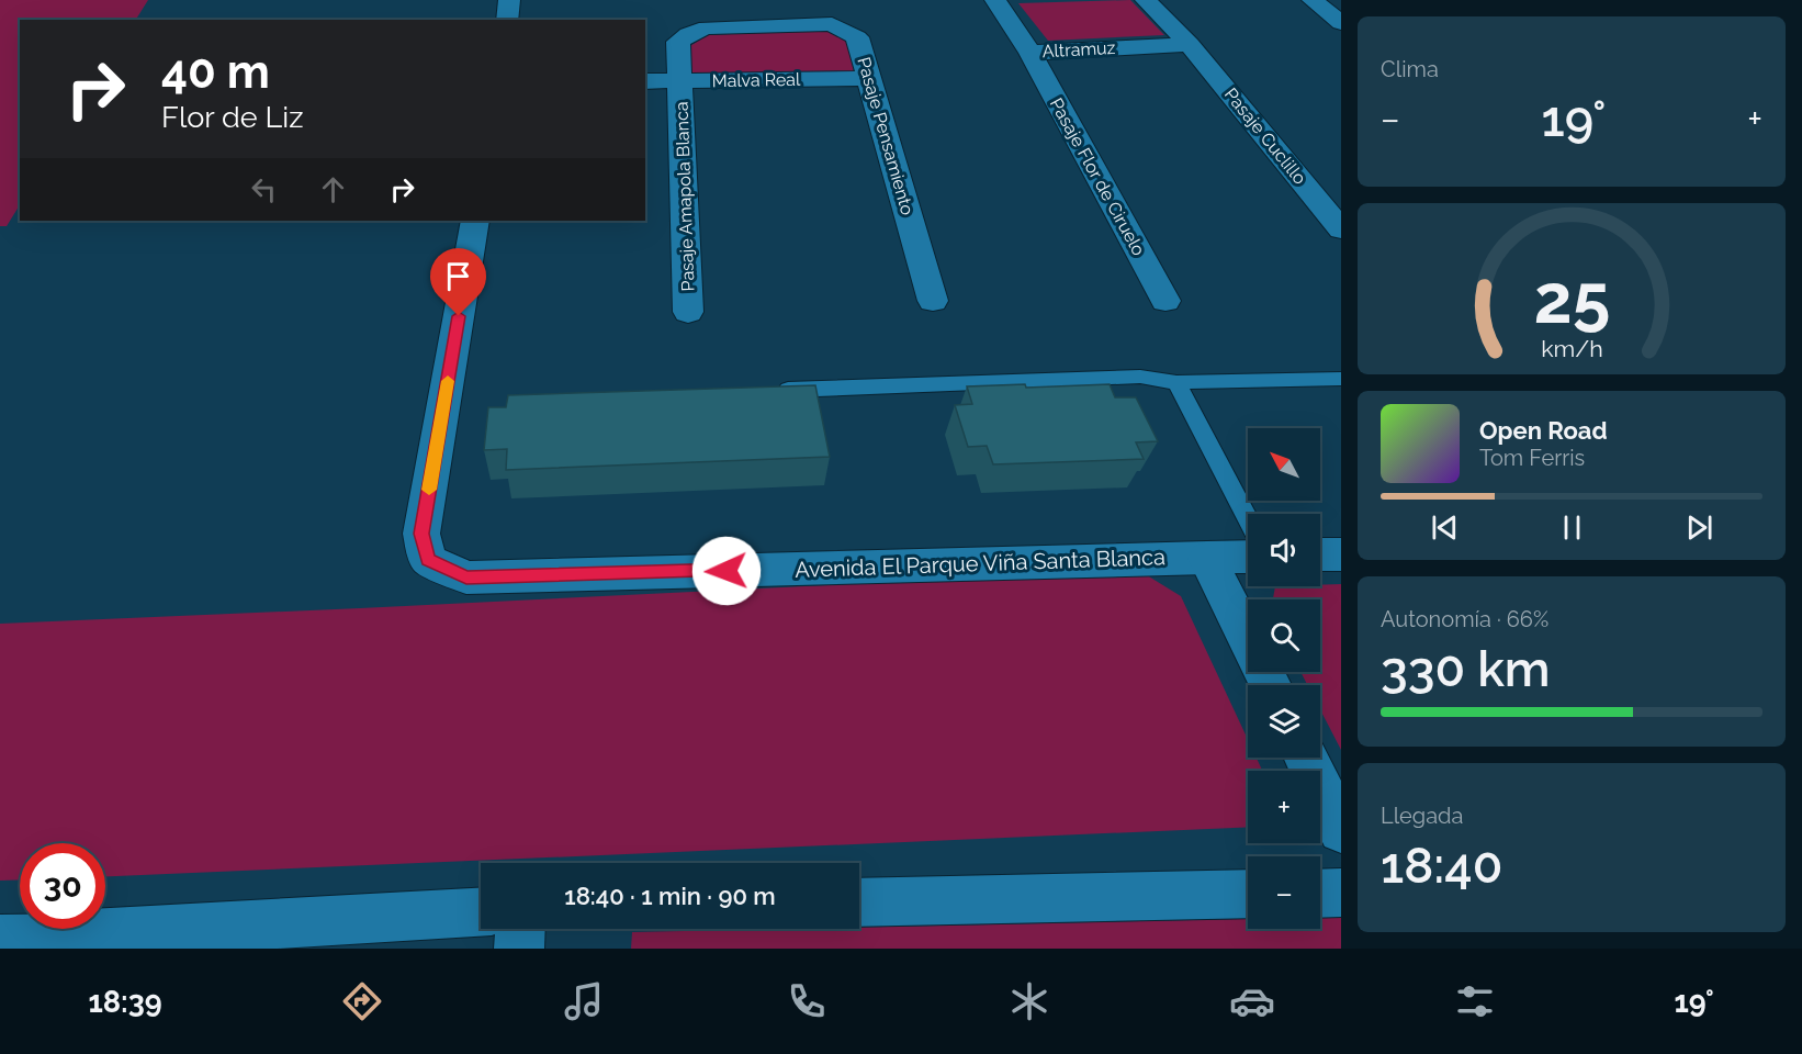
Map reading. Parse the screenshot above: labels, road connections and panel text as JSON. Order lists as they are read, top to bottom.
{
  "streets": {
    "street": [
      "Altramuz",
      "Malva Real",
      "Pasaje Pensamiento",
      "Pasaje Cuclillo",
      "Pasaje Flor de Ciruelo",
      "Pasaje Amapola Blanca",
      "Avenida El Parque Viña Santa Blanca"
    ]
  },
  "crossings": [
    ["Altramuz", "Pasaje Cuclillo"],
    ["Altramuz", "Pasaje Flor de Ciruelo"],
    ["Malva Real", "Pasaje Pensamiento"],
    ["Malva Real", "Pasaje Amapola Blanca"],
    ["Pasaje Pensamiento", "Pasaje Amapola Blanca"]
  ],
  "north": "top left",
  "page": {
    "tile": [
      "Clima",
      ["Autonomía · 66%", "330 km"],
      ["Llegada", "18:40"]
    ],
    "turn": ["40 m", "Flor de Liz"],
    "heat": ["−", "19°", "+"],
    "song": ["Open Road", "Tom Ferris"],
    "map_buttons": ["+", "−"],
    "limit": "30",
    "trip": "18:40 · 1 min · 90 m",
    "tabs": ["18:39", "19°"],
    "gauge": ["25", "km/h"]
  }
}
